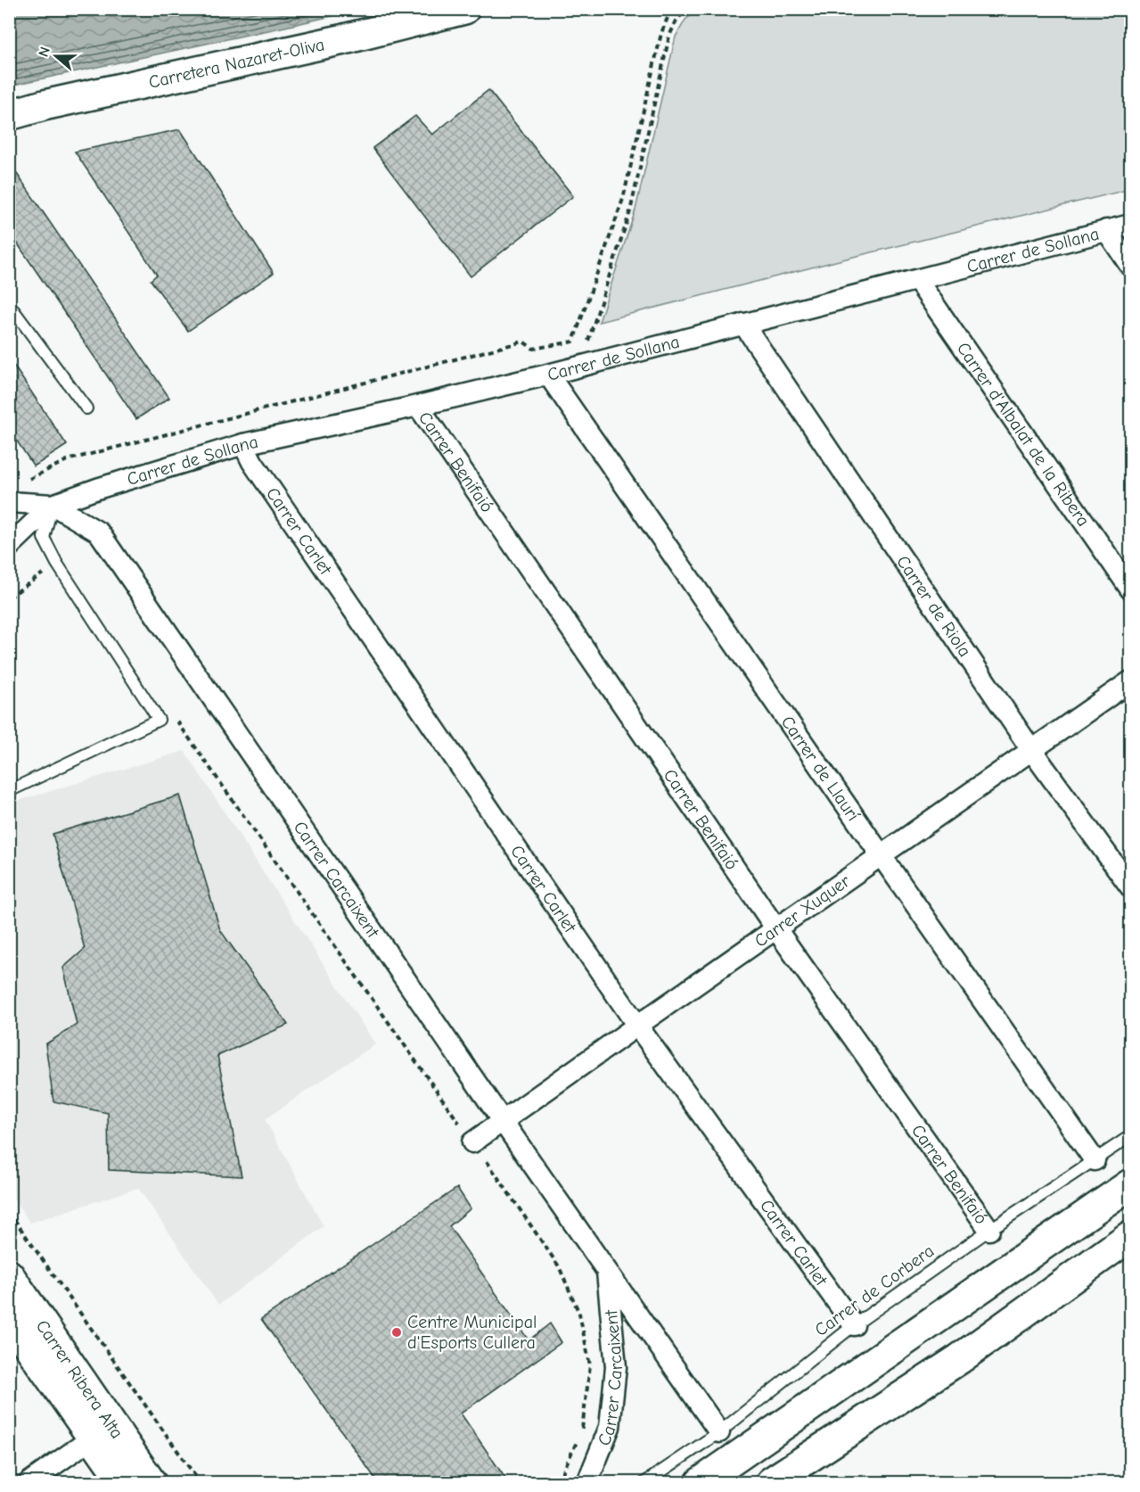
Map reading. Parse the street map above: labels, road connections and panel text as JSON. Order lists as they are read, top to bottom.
{
  "streets": {
    "street": [
      "Carretera Nazaret-Oliva",
      "Carrer de Sollana",
      "Carrer d'Albalat de la Ribera",
      "Carrer Benifaió",
      "Carrer Carlet",
      "Carrer de Riola",
      "Carrer de Llaurí",
      "Carrer Carcaixent",
      "Carrer Xuquer",
      "Carrer Ribera Alta"
    ],
    "lane": ["Carrer de Corbera"]
  },
  "crossings": [
    ["Carrer de Sollana", "Carrer d'Albalat de la Ribera"],
    ["Carrer de Sollana", "Carrer Benifaió"],
    ["Carrer de Sollana", "Carrer Carlet"],
    ["Carrer de Sollana", "Carrer de Riola"],
    ["Carrer de Sollana", "Carrer de Llaurí"],
    ["Carrer de Sollana", "Carrer Carcaixent"],
    ["Carrer Benifaió", "Carrer Xuquer"],
    ["Carrer Benifaió", "Carrer de Corbera"],
    ["Carrer Carlet", "Carrer Xuquer"],
    ["Carrer Carlet", "Carrer de Corbera"],
    ["Carrer de Riola", "Carrer Xuquer"],
    ["Carrer de Llaurí", "Carrer Xuquer"],
    ["Carrer de Llaurí", "Carrer de Corbera"],
    ["Carrer Carcaixent", "Carrer Xuquer"],
    ["Carrer Carcaixent", "Carrer de Corbera"]
  ],
  "places": ["Centre Municipal d'Esports Cullera"],
  "north": "left"
}
